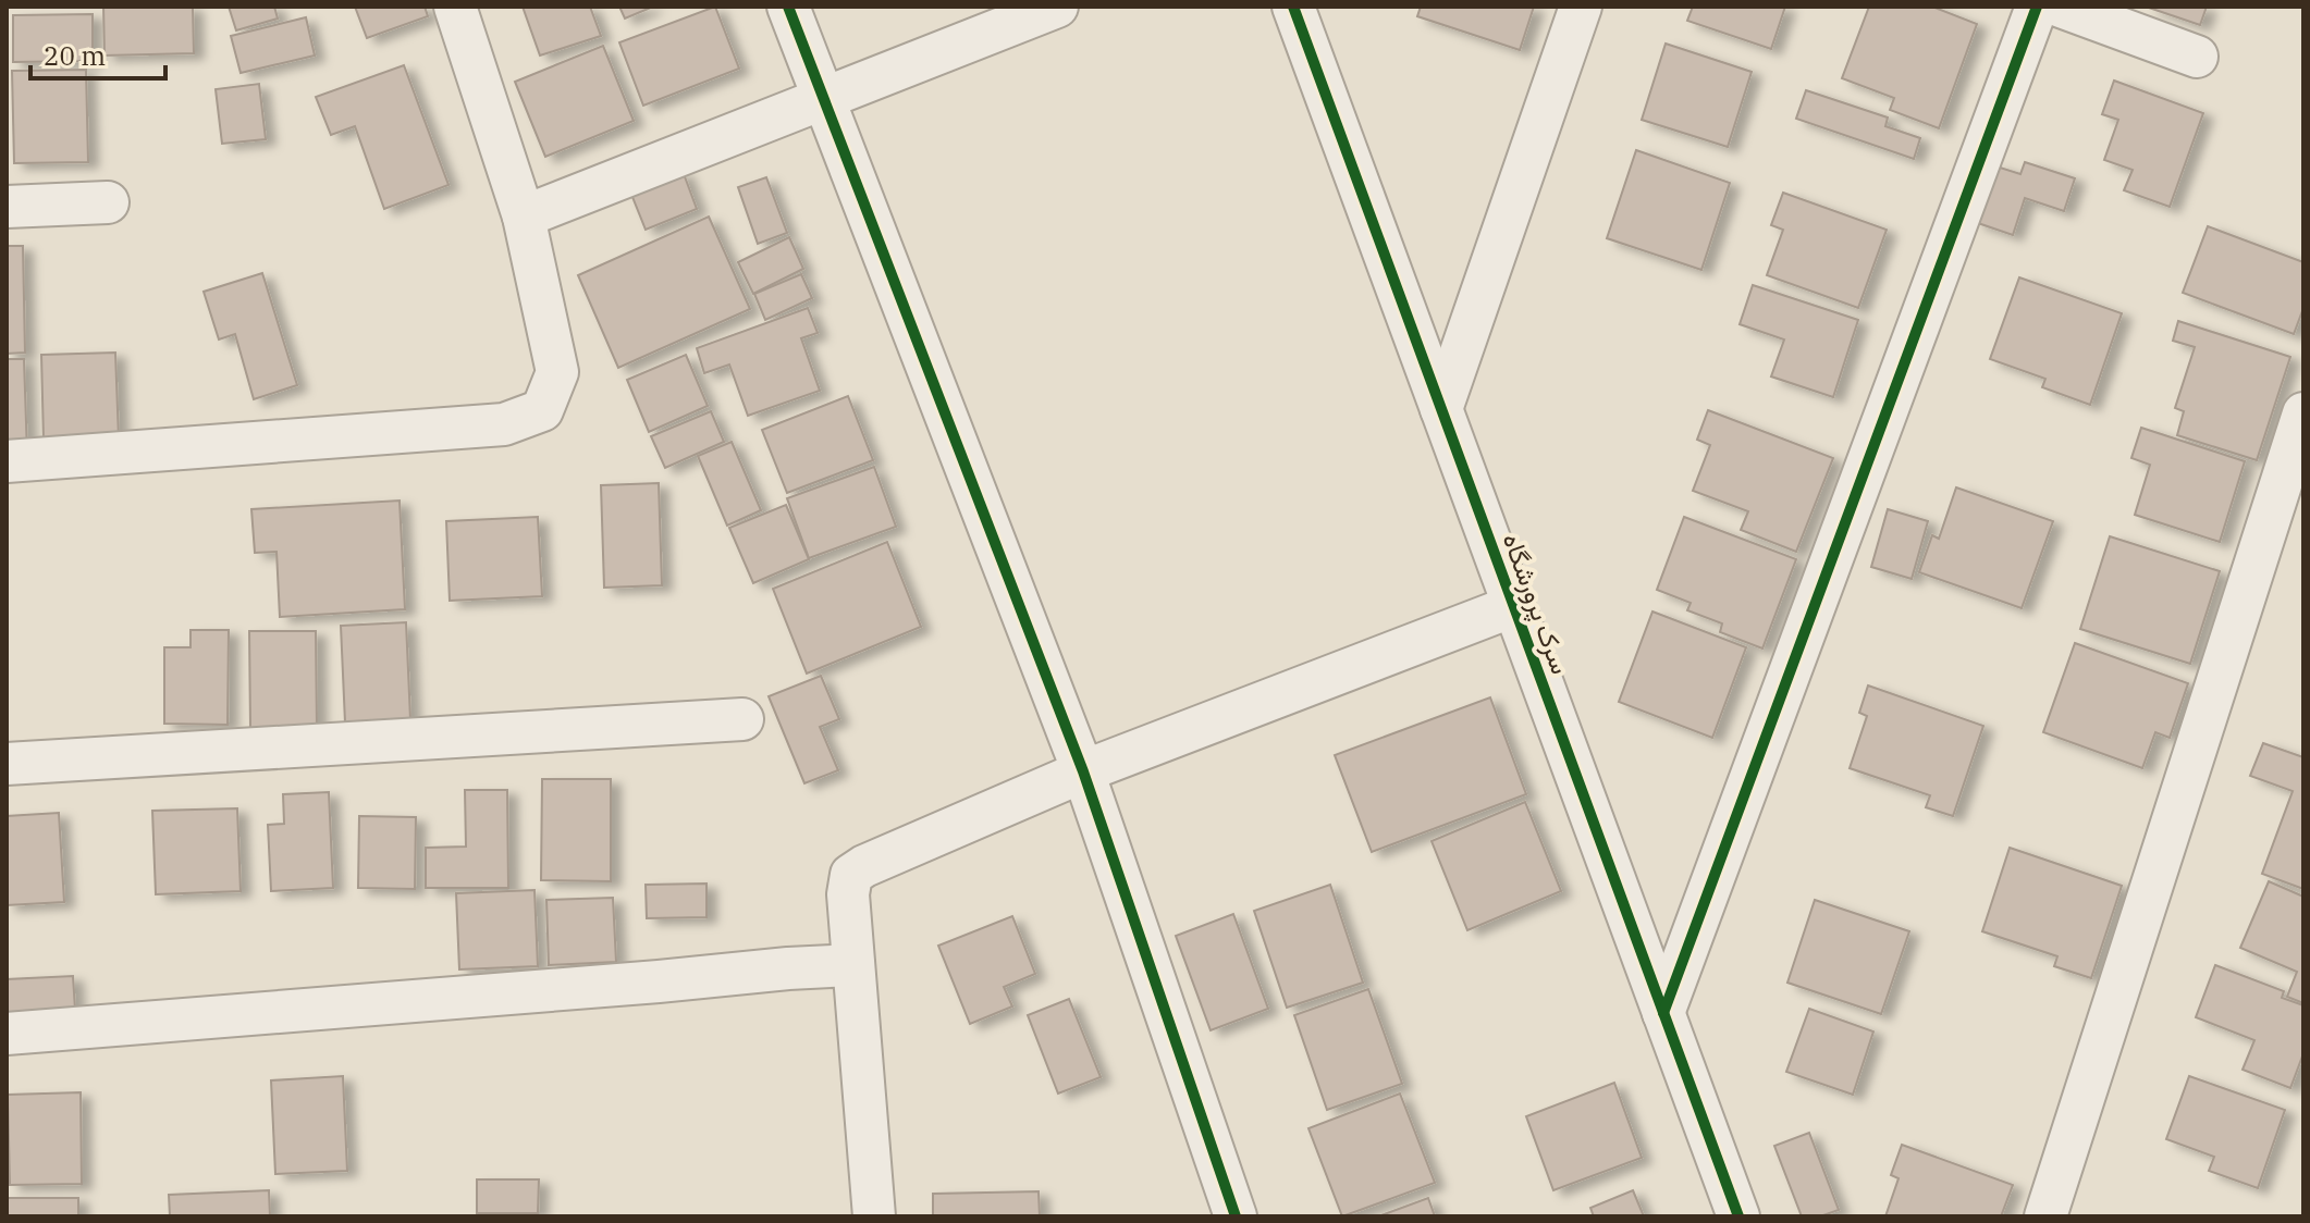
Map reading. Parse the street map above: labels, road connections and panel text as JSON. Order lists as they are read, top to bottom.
{
  "streets": {
    "street": ["سرک پرورشگاه"]
  },
  "scale_bar": "20 m"
}
